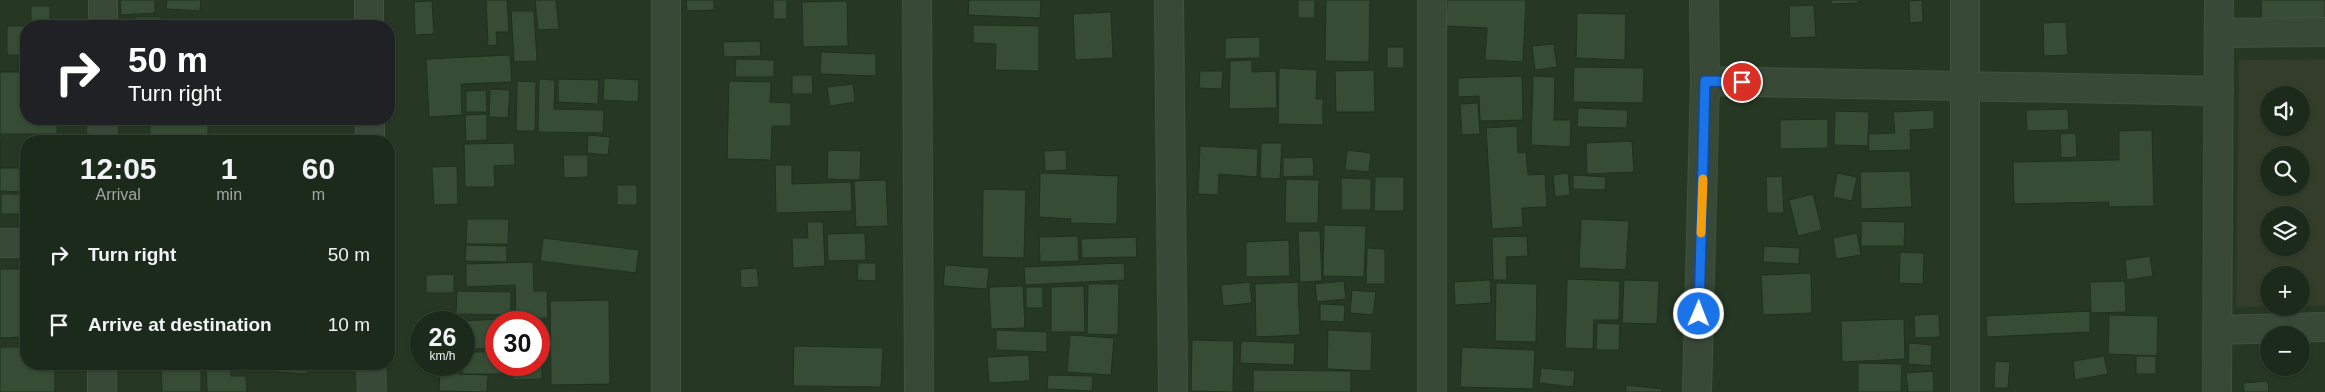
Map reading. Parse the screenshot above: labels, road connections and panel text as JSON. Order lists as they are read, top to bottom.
{
  "page": {
    "turn": ["50 m", "Turn right"],
    "map_buttons": ["+", "−"],
    "eta": [
      "12:05",
      "Arrival",
      "1",
      "min",
      "60",
      "m"
    ],
    "list": [
      {
        "name": "Turn right",
        "value": "50 m"
      },
      {
        "name": "Arrive at destination",
        "value": "10 m"
      }
    ],
    "speed": "26 km/h",
    "limit": "30"
  }
}
